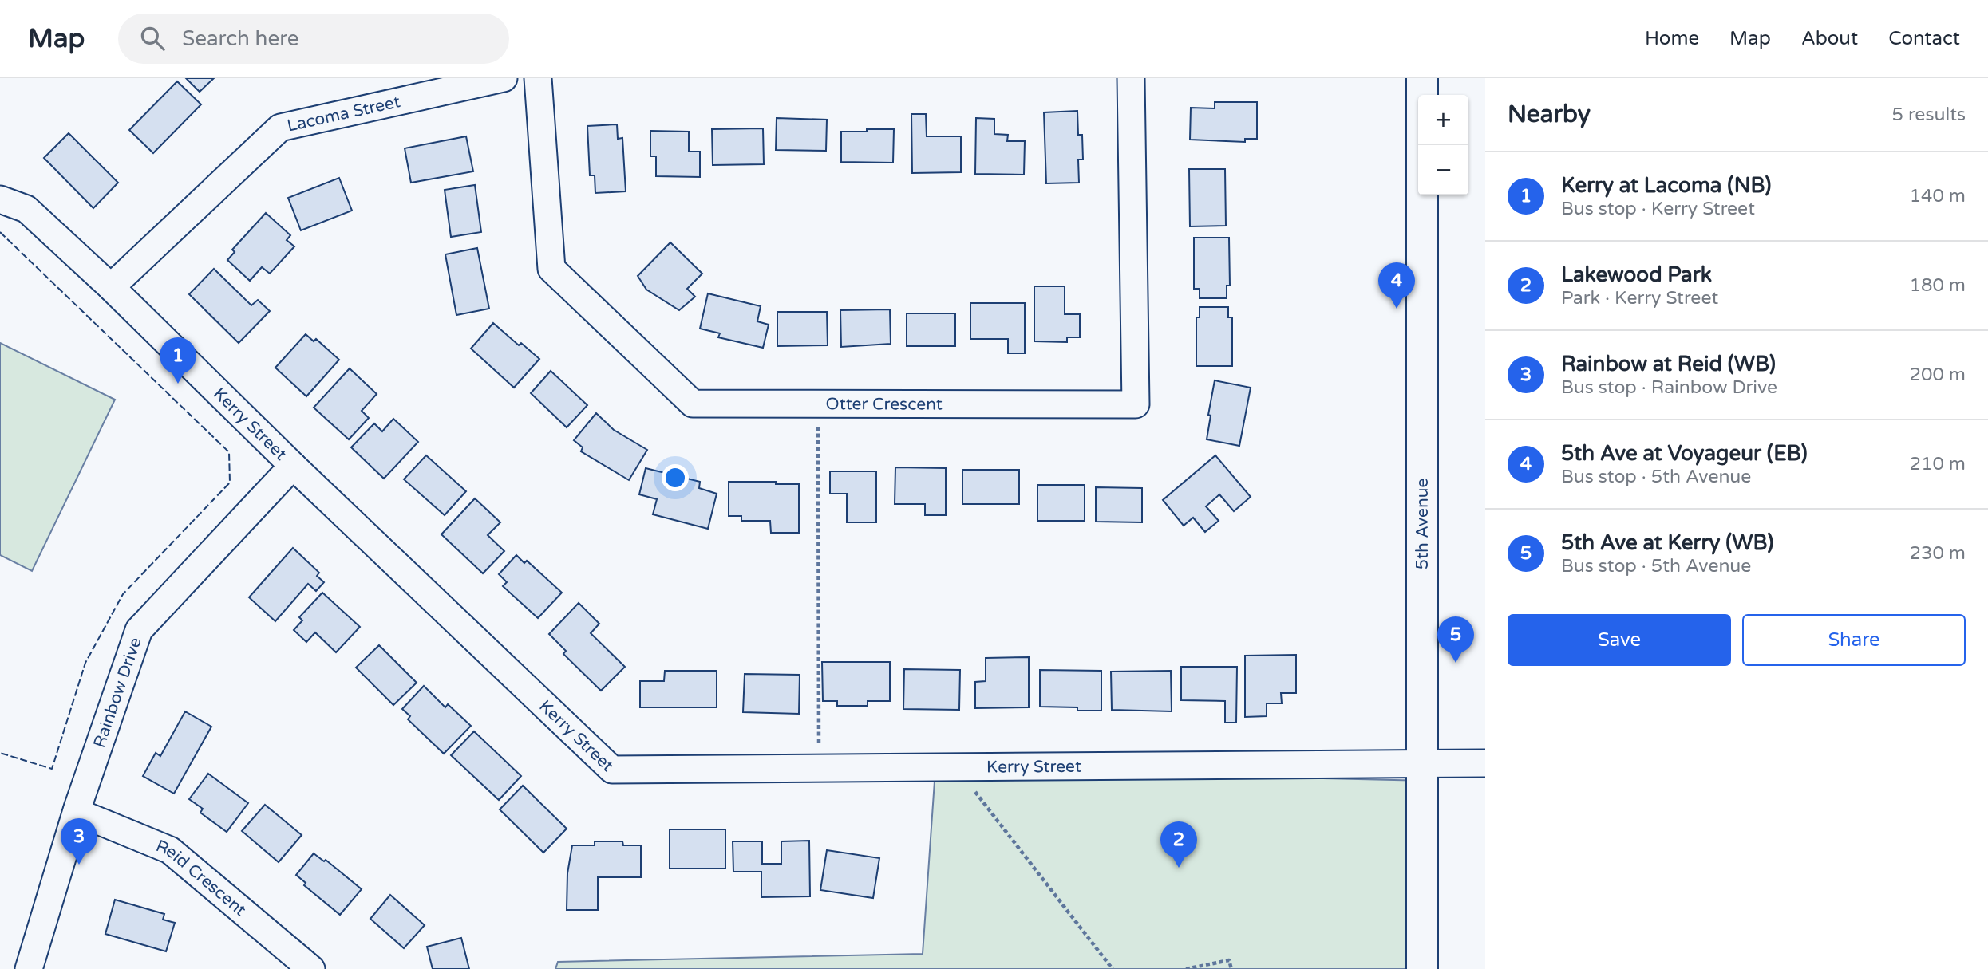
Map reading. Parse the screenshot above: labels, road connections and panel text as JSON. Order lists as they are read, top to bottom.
{
  "streets": {
    "main road": ["5th Avenue"],
    "street": [
      "Lacoma Street",
      "Otter Crescent",
      "Kerry Street",
      "Rainbow Drive",
      "Reid Crescent"
    ]
  },
  "crossings": [
    ["Lacoma Street", "Kerry Street"],
    ["Kerry Street", "5th Avenue"],
    ["Kerry Street", "Rainbow Drive"],
    ["Rainbow Drive", "Reid Crescent"]
  ],
  "page": {
    "header": "Map",
    "search": "Search here",
    "nav": [
      "Home",
      "Map",
      "About",
      "Contact"
    ],
    "heading": ["Nearby", "5 results"],
    "map_buttons": ["+", "−"],
    "list": [
      {
        "mark": "1",
        "name": "Kerry at Lacoma (NB)",
        "note": "Bus stop · Kerry Street",
        "value": "140 m"
      },
      {
        "mark": "2",
        "name": "Lakewood Park",
        "note": "Park · Kerry Street",
        "value": "180 m"
      },
      {
        "mark": "3",
        "name": "Rainbow at Reid (WB)",
        "note": "Bus stop · Rainbow Drive",
        "value": "200 m"
      },
      {
        "mark": "4",
        "name": "5th Ave at Voyageur (EB)",
        "note": "Bus stop · 5th Avenue",
        "value": "210 m"
      },
      {
        "mark": "5",
        "name": "5th Ave at Kerry (WB)",
        "note": "Bus stop · 5th Avenue",
        "value": "230 m"
      }
    ],
    "pins": [
      "4",
      "1",
      "5",
      "3",
      "2"
    ],
    "buttons": ["Save", "Share"]
  }
}
